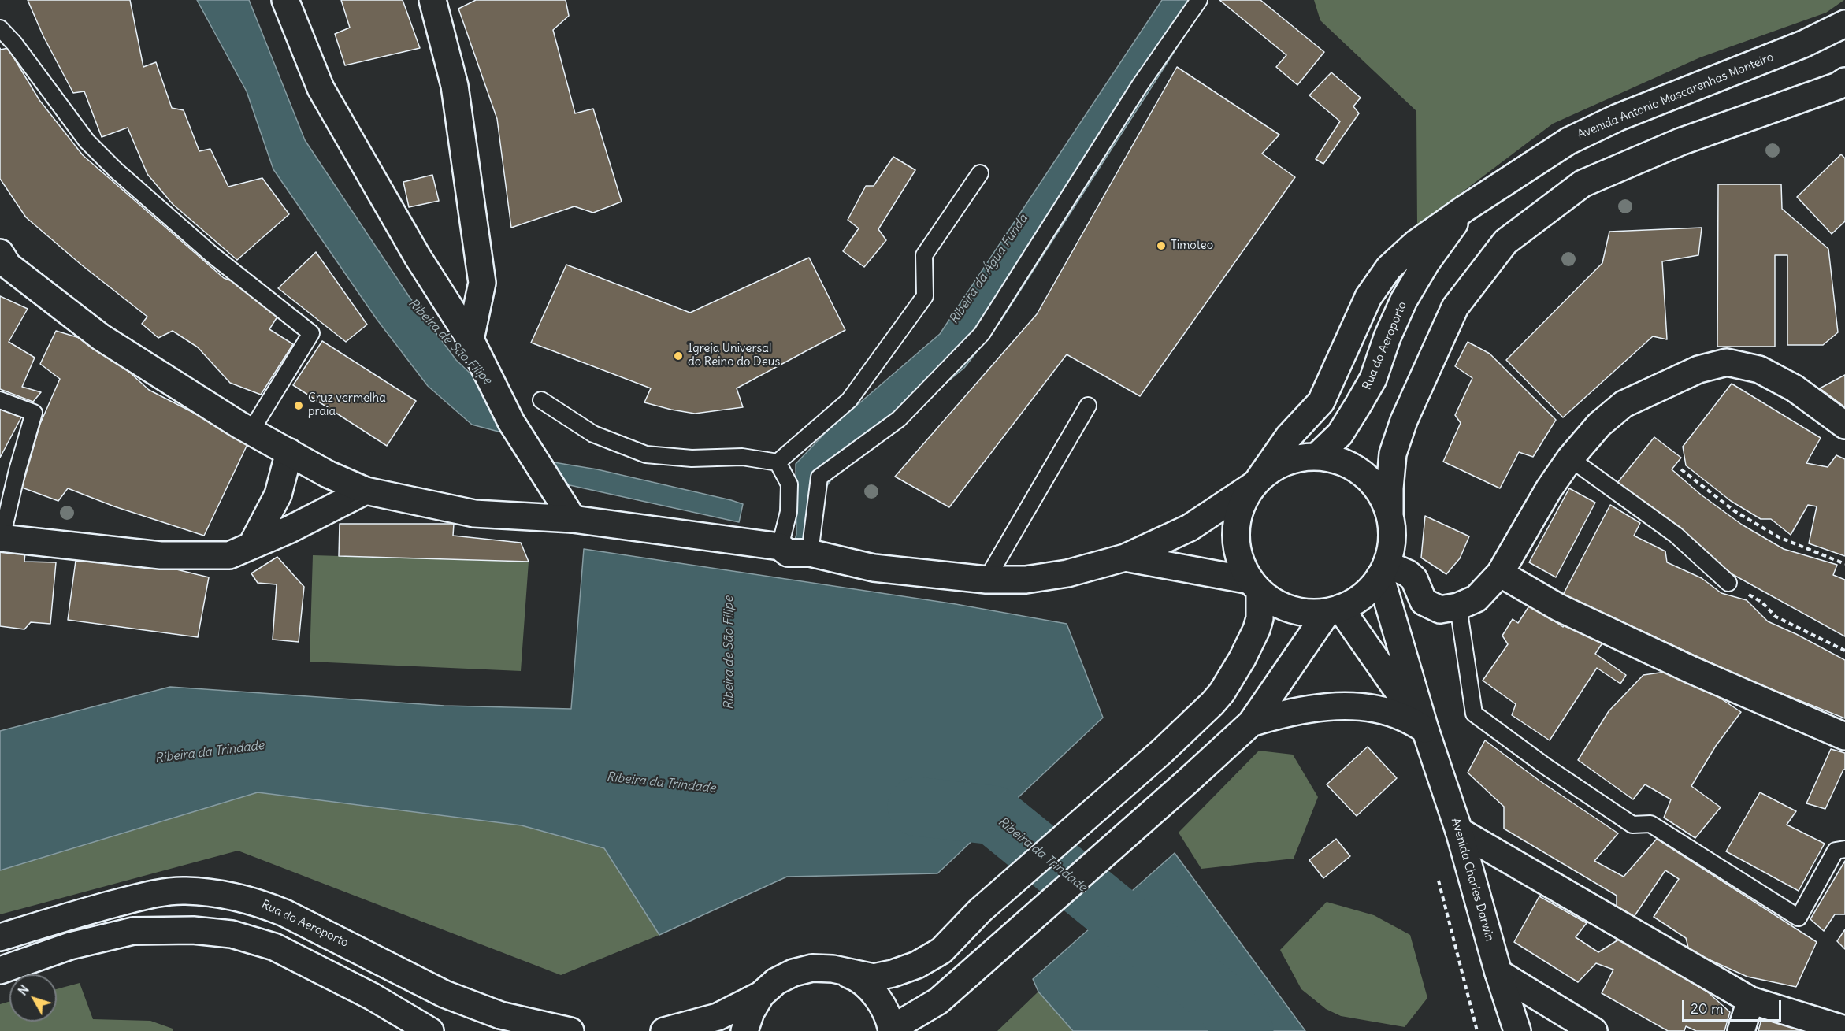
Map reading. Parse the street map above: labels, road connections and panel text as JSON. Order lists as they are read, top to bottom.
{
  "streets": {
    "main road": ["Avenida Antonio Mascarenhas Monteiro", "Rua do Aeroporto", "Avenida Charles Darwin"]
  },
  "crossings": [
    ["Avenida Antonio Mascarenhas Monteiro", "Rua do Aeroporto"]
  ],
  "water": ["Ribeira da Água Funda", "Ribeira de São Filipe", "Ribeira da Trindade"],
  "places": ["Timoteo", "Igreja Universal do Reino do Deus", "Cruz vermelha praia"],
  "scale_bar": "20 m",
  "north": "top left"
}
